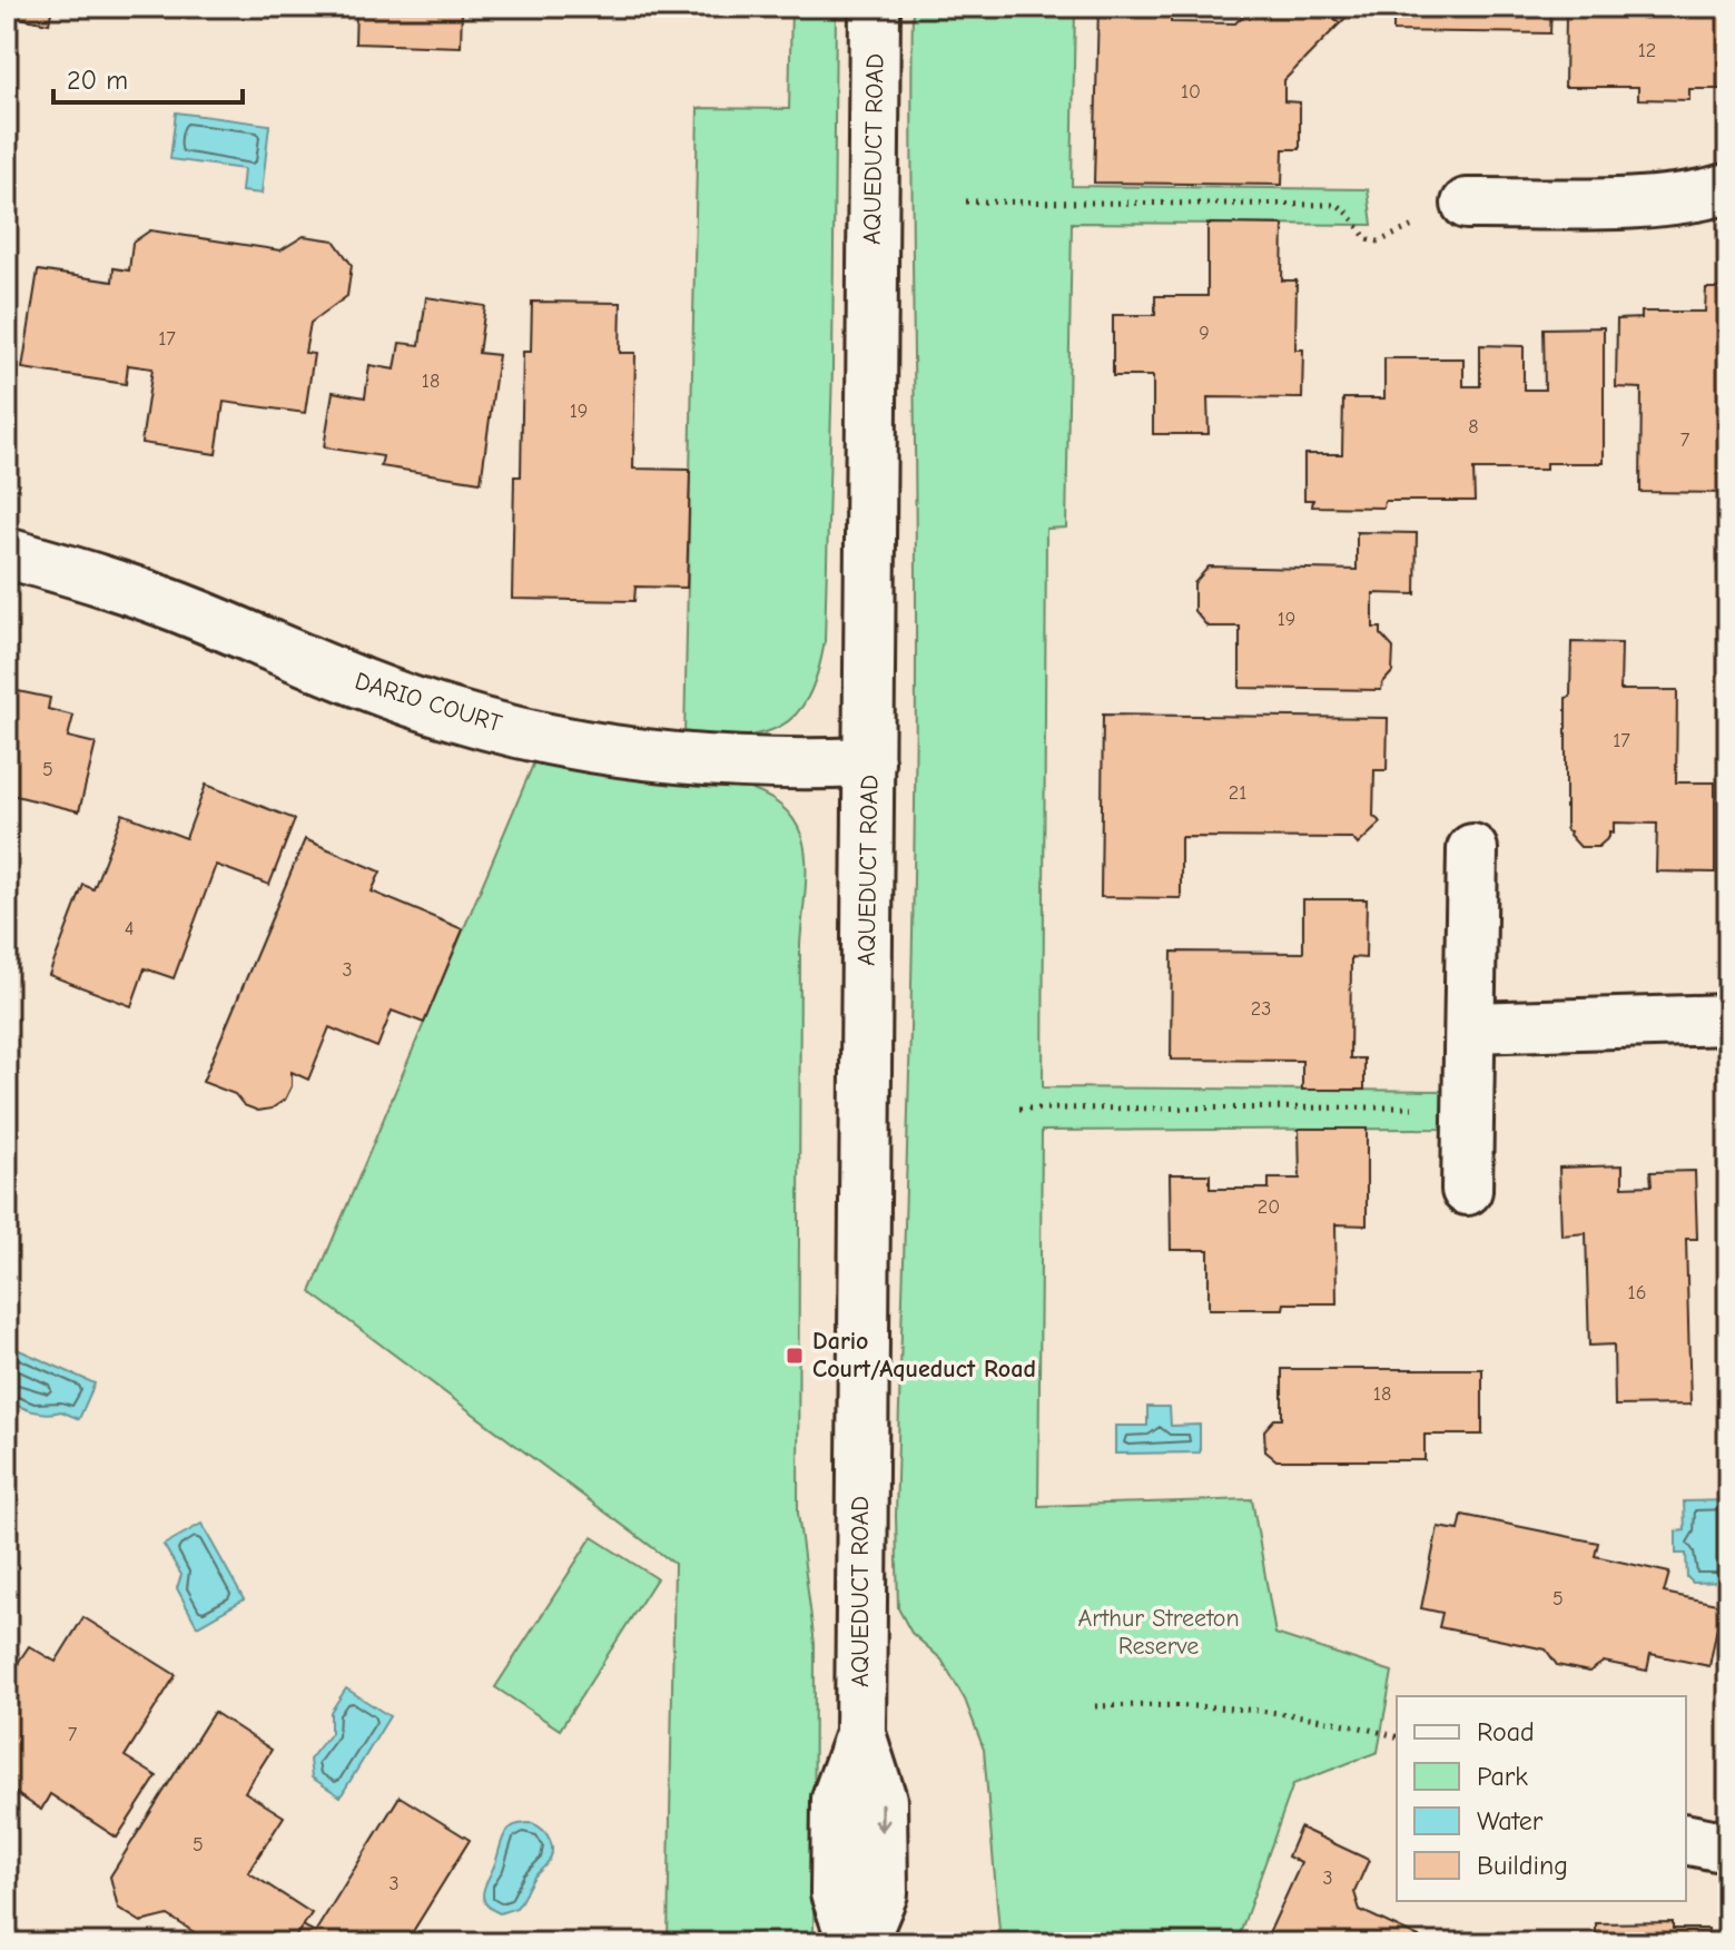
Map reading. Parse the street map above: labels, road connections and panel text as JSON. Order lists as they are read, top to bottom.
{
  "streets": {
    "main road": ["AQUEDUCT ROAD", "DARIO COURT"]
  },
  "crossings": [
    ["AQUEDUCT ROAD", "DARIO COURT"]
  ],
  "parks": ["Arthur Streeton Reserve"],
  "places": {
    "transit": ["Dario Court/Aqueduct Road"]
  },
  "house_numbers": [
    "12",
    "10",
    "9",
    "17",
    "18",
    "19",
    "8",
    "7",
    "19",
    "17",
    "5",
    "21",
    "4",
    "3",
    "23",
    "20",
    "16",
    "18",
    "5",
    "7",
    "5",
    "3",
    "3"
  ],
  "legend": [
    "Road",
    "Park",
    "Water",
    "Building"
  ],
  "scale_bar": "20 m"
}
